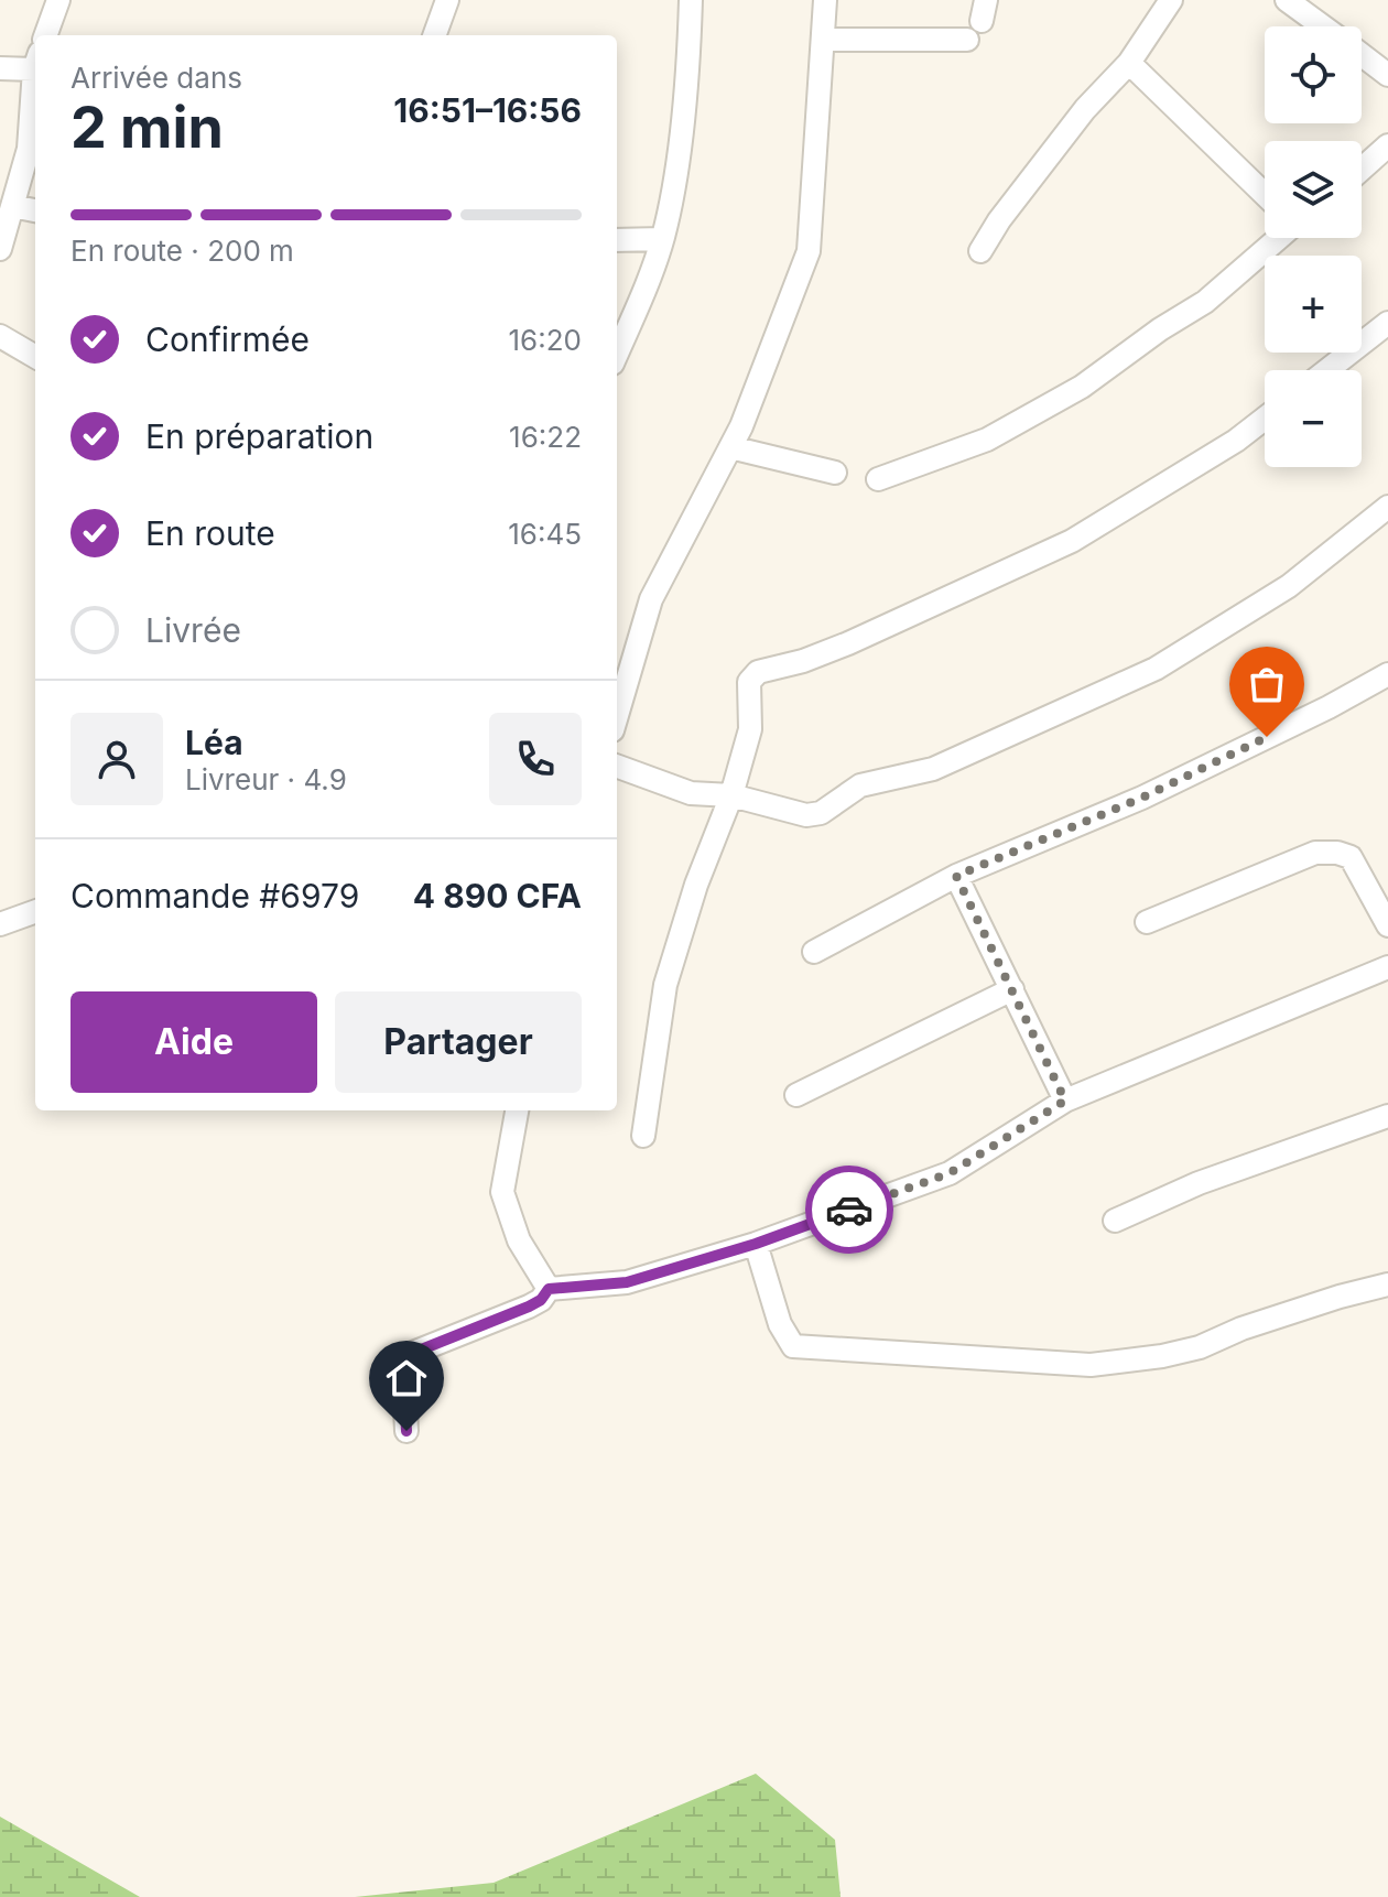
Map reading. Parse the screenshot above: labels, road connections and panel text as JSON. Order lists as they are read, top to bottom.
{
  "page": {
    "map_buttons": ["+", "−"],
    "heading": ["2 min", "Arrivée dans", "16:51–16:56"],
    "panel": [
      "Léa",
      "Livreur · 4.9",
      "Commande #6979",
      "4 890 CFA"
    ],
    "bar": "En route · 200 m",
    "list": [
      ["Confirmée", "16:20"],
      ["En préparation", "16:22"],
      ["En route", "16:45"],
      "Livrée"
    ],
    "buttons": ["Aide", "Partager"]
  }
}
